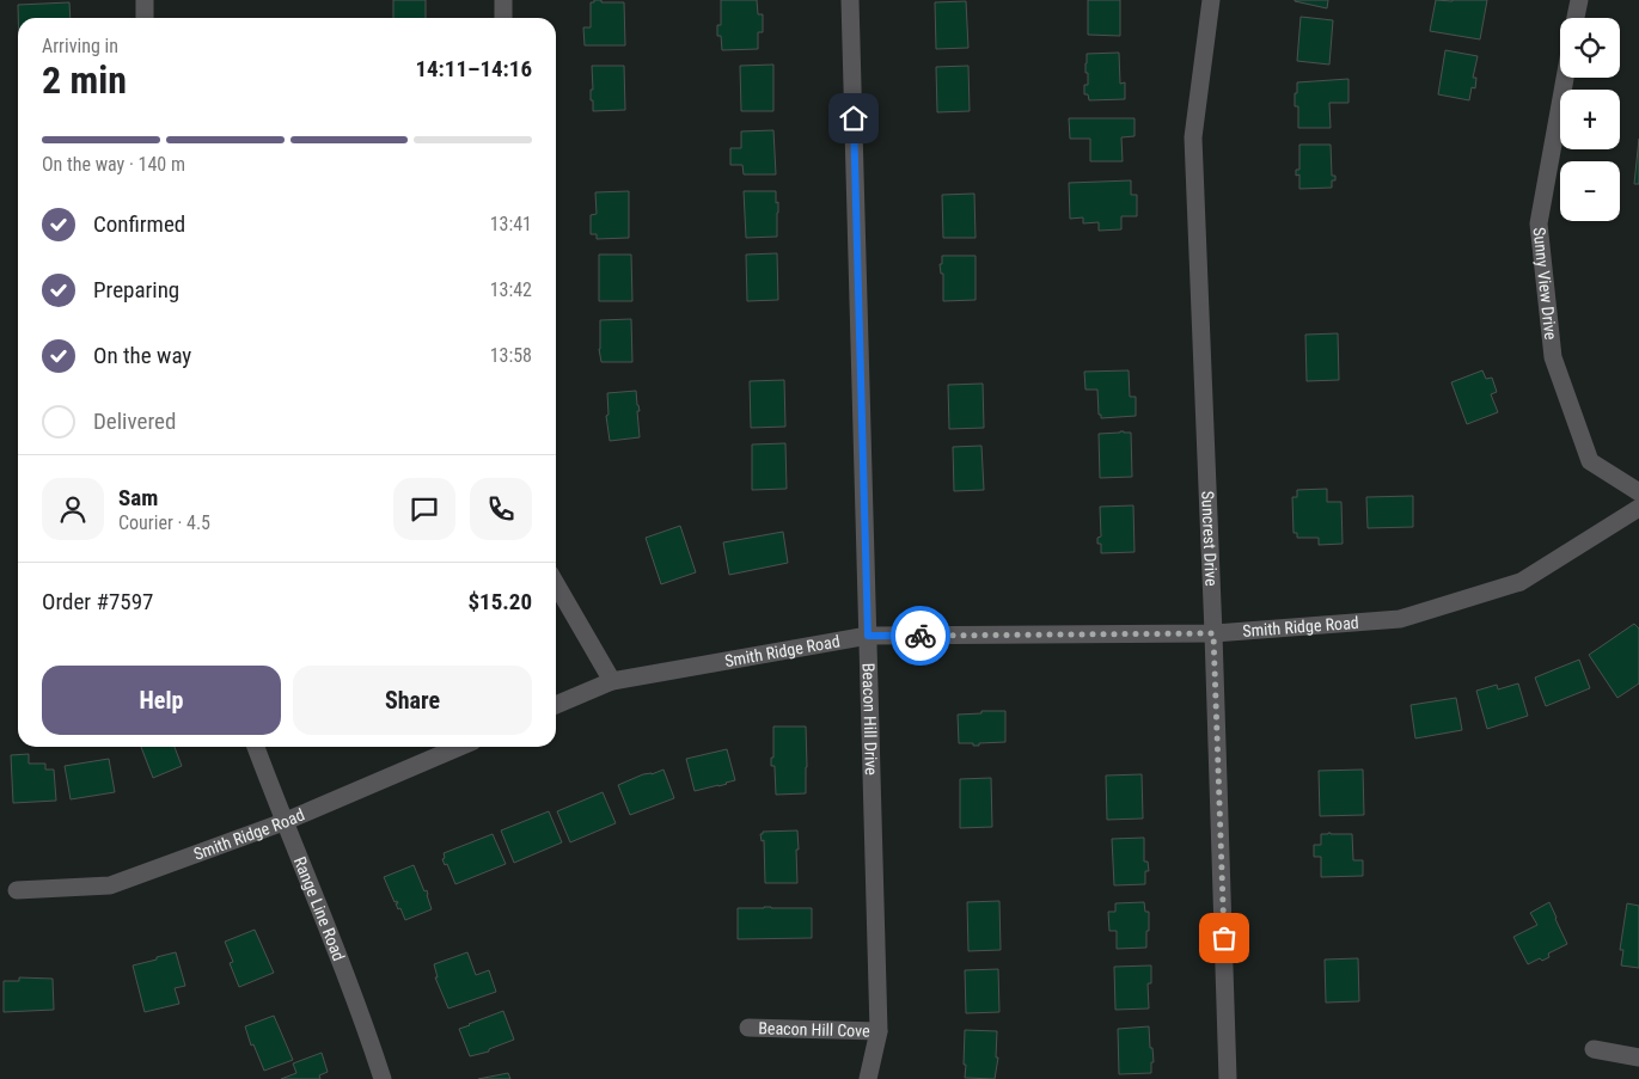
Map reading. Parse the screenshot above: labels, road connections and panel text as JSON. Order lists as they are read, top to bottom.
{
  "streets": {
    "street": [
      "Sunny View Drive",
      "Suncrest Drive",
      "Smith Ridge Road",
      "Beacon Hill Drive",
      "Range Line Road",
      "Beacon Hill Cove"
    ]
  },
  "crossings": [
    ["Suncrest Drive", "Smith Ridge Road"],
    ["Smith Ridge Road", "Beacon Hill Drive"],
    ["Smith Ridge Road", "Range Line Road"],
    ["Beacon Hill Drive", "Beacon Hill Cove"]
  ],
  "page": {
    "map_buttons": ["+", "−"],
    "heading": ["2 min", "Arriving in", "14:11–14:16"],
    "panel": [
      "Sam",
      "Courier · 4.5",
      "Order #7597",
      "$15.20"
    ],
    "bar": "On the way · 140 m",
    "list": [
      ["Confirmed", "13:41"],
      ["Preparing", "13:42"],
      ["On the way", "13:58"],
      "Delivered"
    ],
    "buttons": ["Help", "Share"]
  }
}
